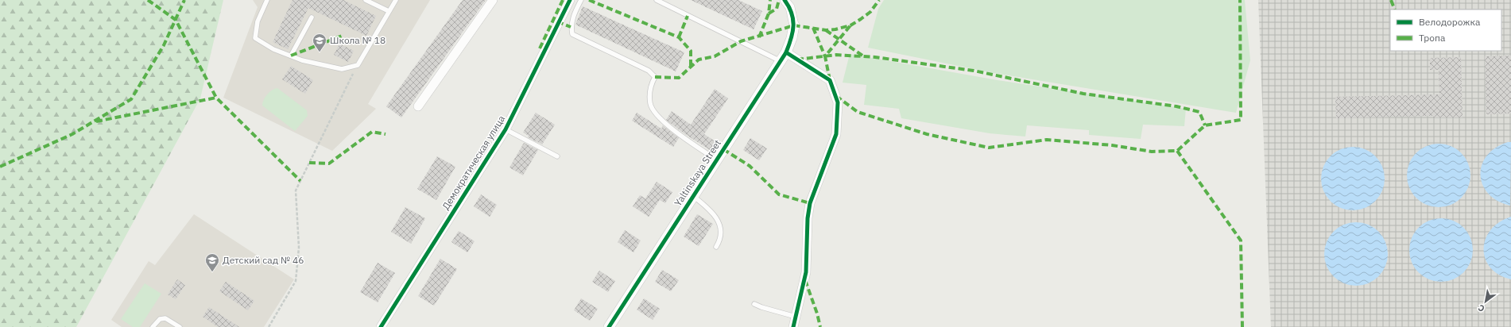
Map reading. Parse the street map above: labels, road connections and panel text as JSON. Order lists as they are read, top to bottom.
{
  "streets": {
    "street": ["Демократическая улица", "Yaltinskaya Street"]
  },
  "places": {
    "school or university": ["Школа № 18", "Детский сад № 46"]
  },
  "legend": ["Велодорожка", "Тропа"],
  "north": "bottom left"
}
